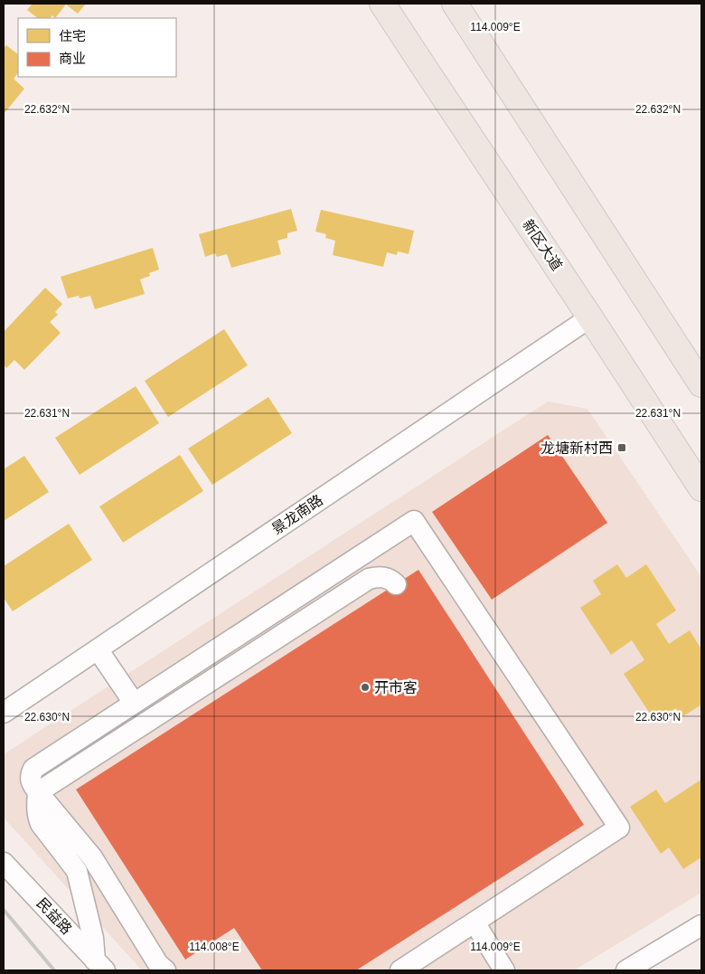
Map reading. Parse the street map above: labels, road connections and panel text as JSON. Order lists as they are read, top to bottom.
{
  "streets": {
    "main road": ["新区大道"],
    "street": ["景龙南路", "民益路"]
  },
  "crossings": [
    ["新区大道", "景龙南路"]
  ],
  "places": {
    "transit": ["龙塘新村西"],
    "other": ["开市客"]
  },
  "legend": ["住宅", "商业"],
  "coordinates": [
    "114.009°E",
    "22.632°N",
    "22.631°N",
    "22.630°N",
    "114.008°E"
  ]
}
